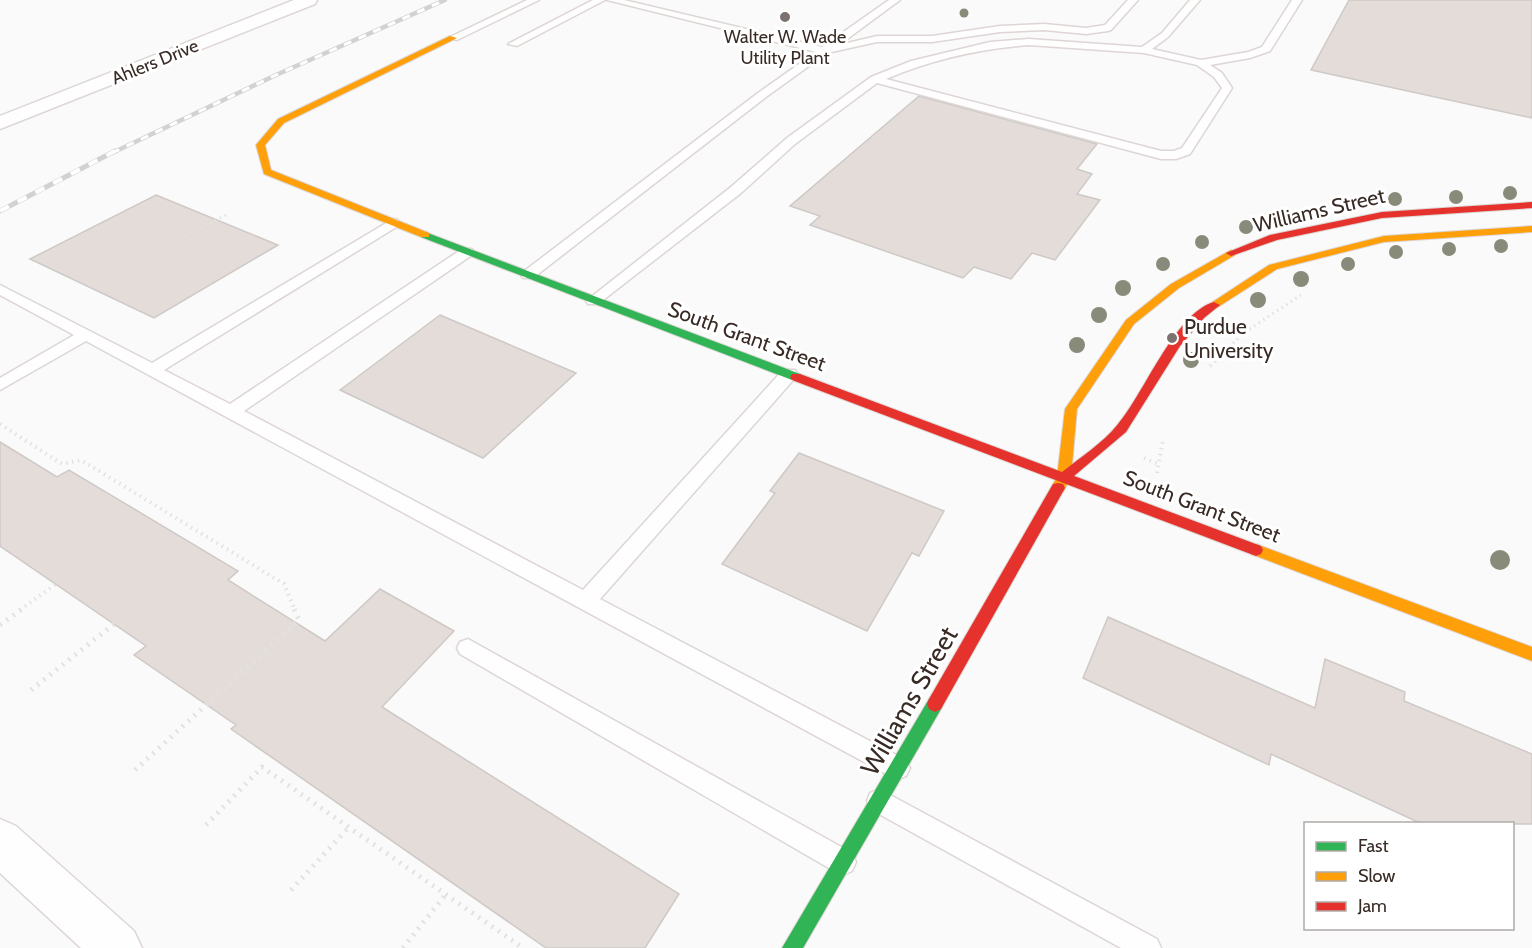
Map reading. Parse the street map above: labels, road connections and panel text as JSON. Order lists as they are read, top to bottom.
{
  "streets": {
    "main road": ["Williams Street", "South Grant Street"],
    "street": ["Ahlers Drive"]
  },
  "crossings": [
    ["Williams Street", "South Grant Street"]
  ],
  "places": ["Walter W. Wade Utility Plant", "Purdue University"],
  "legend": ["Fast", "Slow", "Jam"]
}
